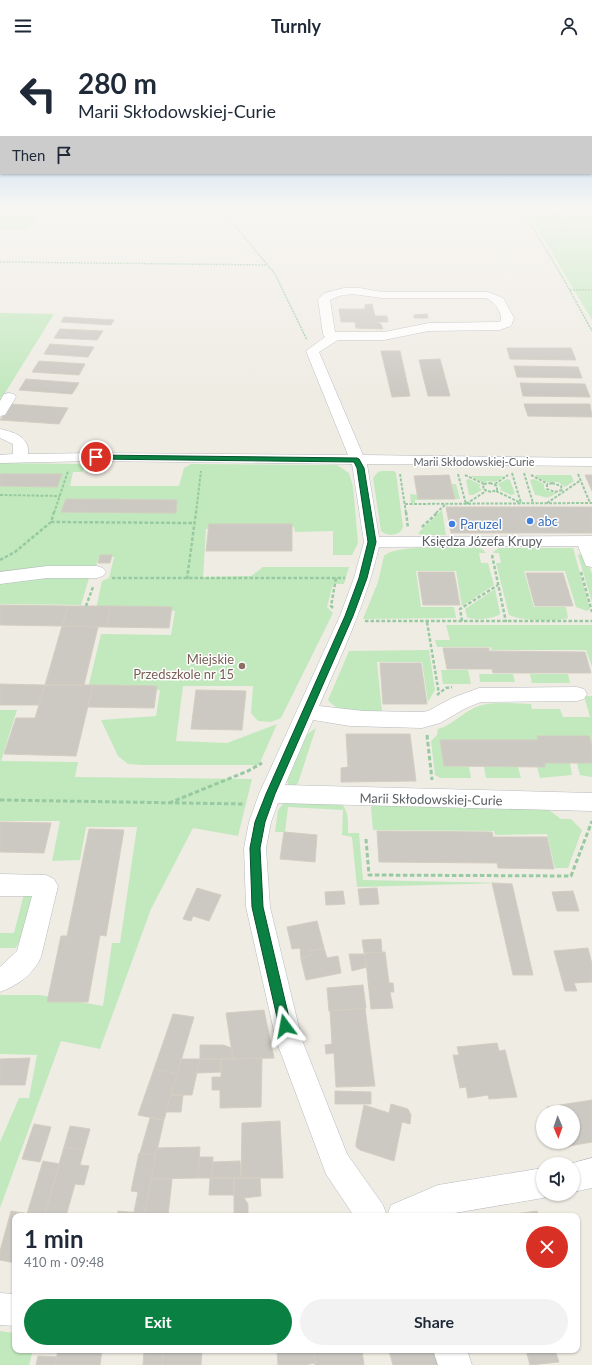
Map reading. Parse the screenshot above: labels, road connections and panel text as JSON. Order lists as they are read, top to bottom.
{
  "streets": {
    "street": ["Marii Skłodowskiej-Curie", "Księdza Józefa Krupy"]
  },
  "places": ["abc", "Paruzel", "Miejskie Przedszkole nr 15"],
  "north": "bottom",
  "page": {
    "header": "Turnly",
    "turn": ["280 m", "Marii Skłodowskiej-Curie"],
    "then": "Then",
    "heading": ["1 min", "410 m · 09:48"],
    "buttons": ["Exit", "Share"]
  }
}
